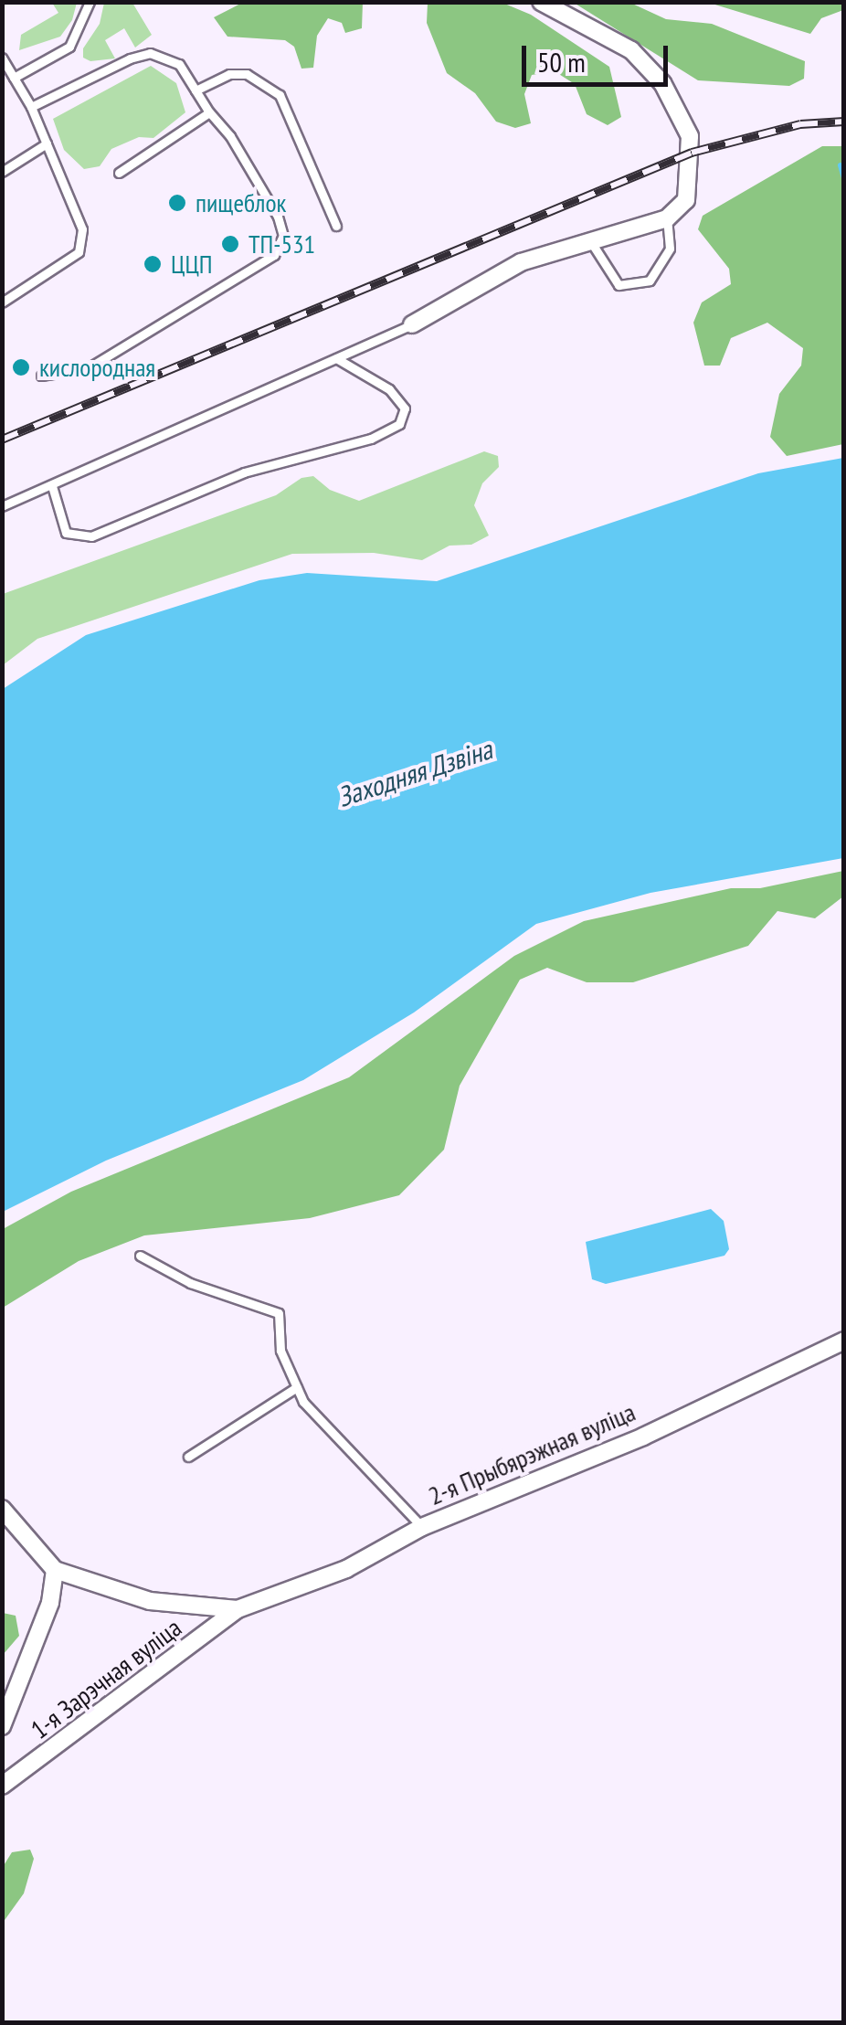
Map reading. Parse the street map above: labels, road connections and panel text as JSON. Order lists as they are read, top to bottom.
{
  "streets": {
    "street": ["2-я Прыбярэжная вуліца", "1-я Зарэчная вуліца"]
  },
  "crossings": [
    ["2-я Прыбярэжная вуліца", "1-я Зарэчная вуліца"]
  ],
  "water": ["Заходняя Дзвіна"],
  "places": [
    "пищеблок",
    "ТП-531",
    "ЦЦП",
    "кислородная"
  ],
  "scale_bar": "50 m"
}
